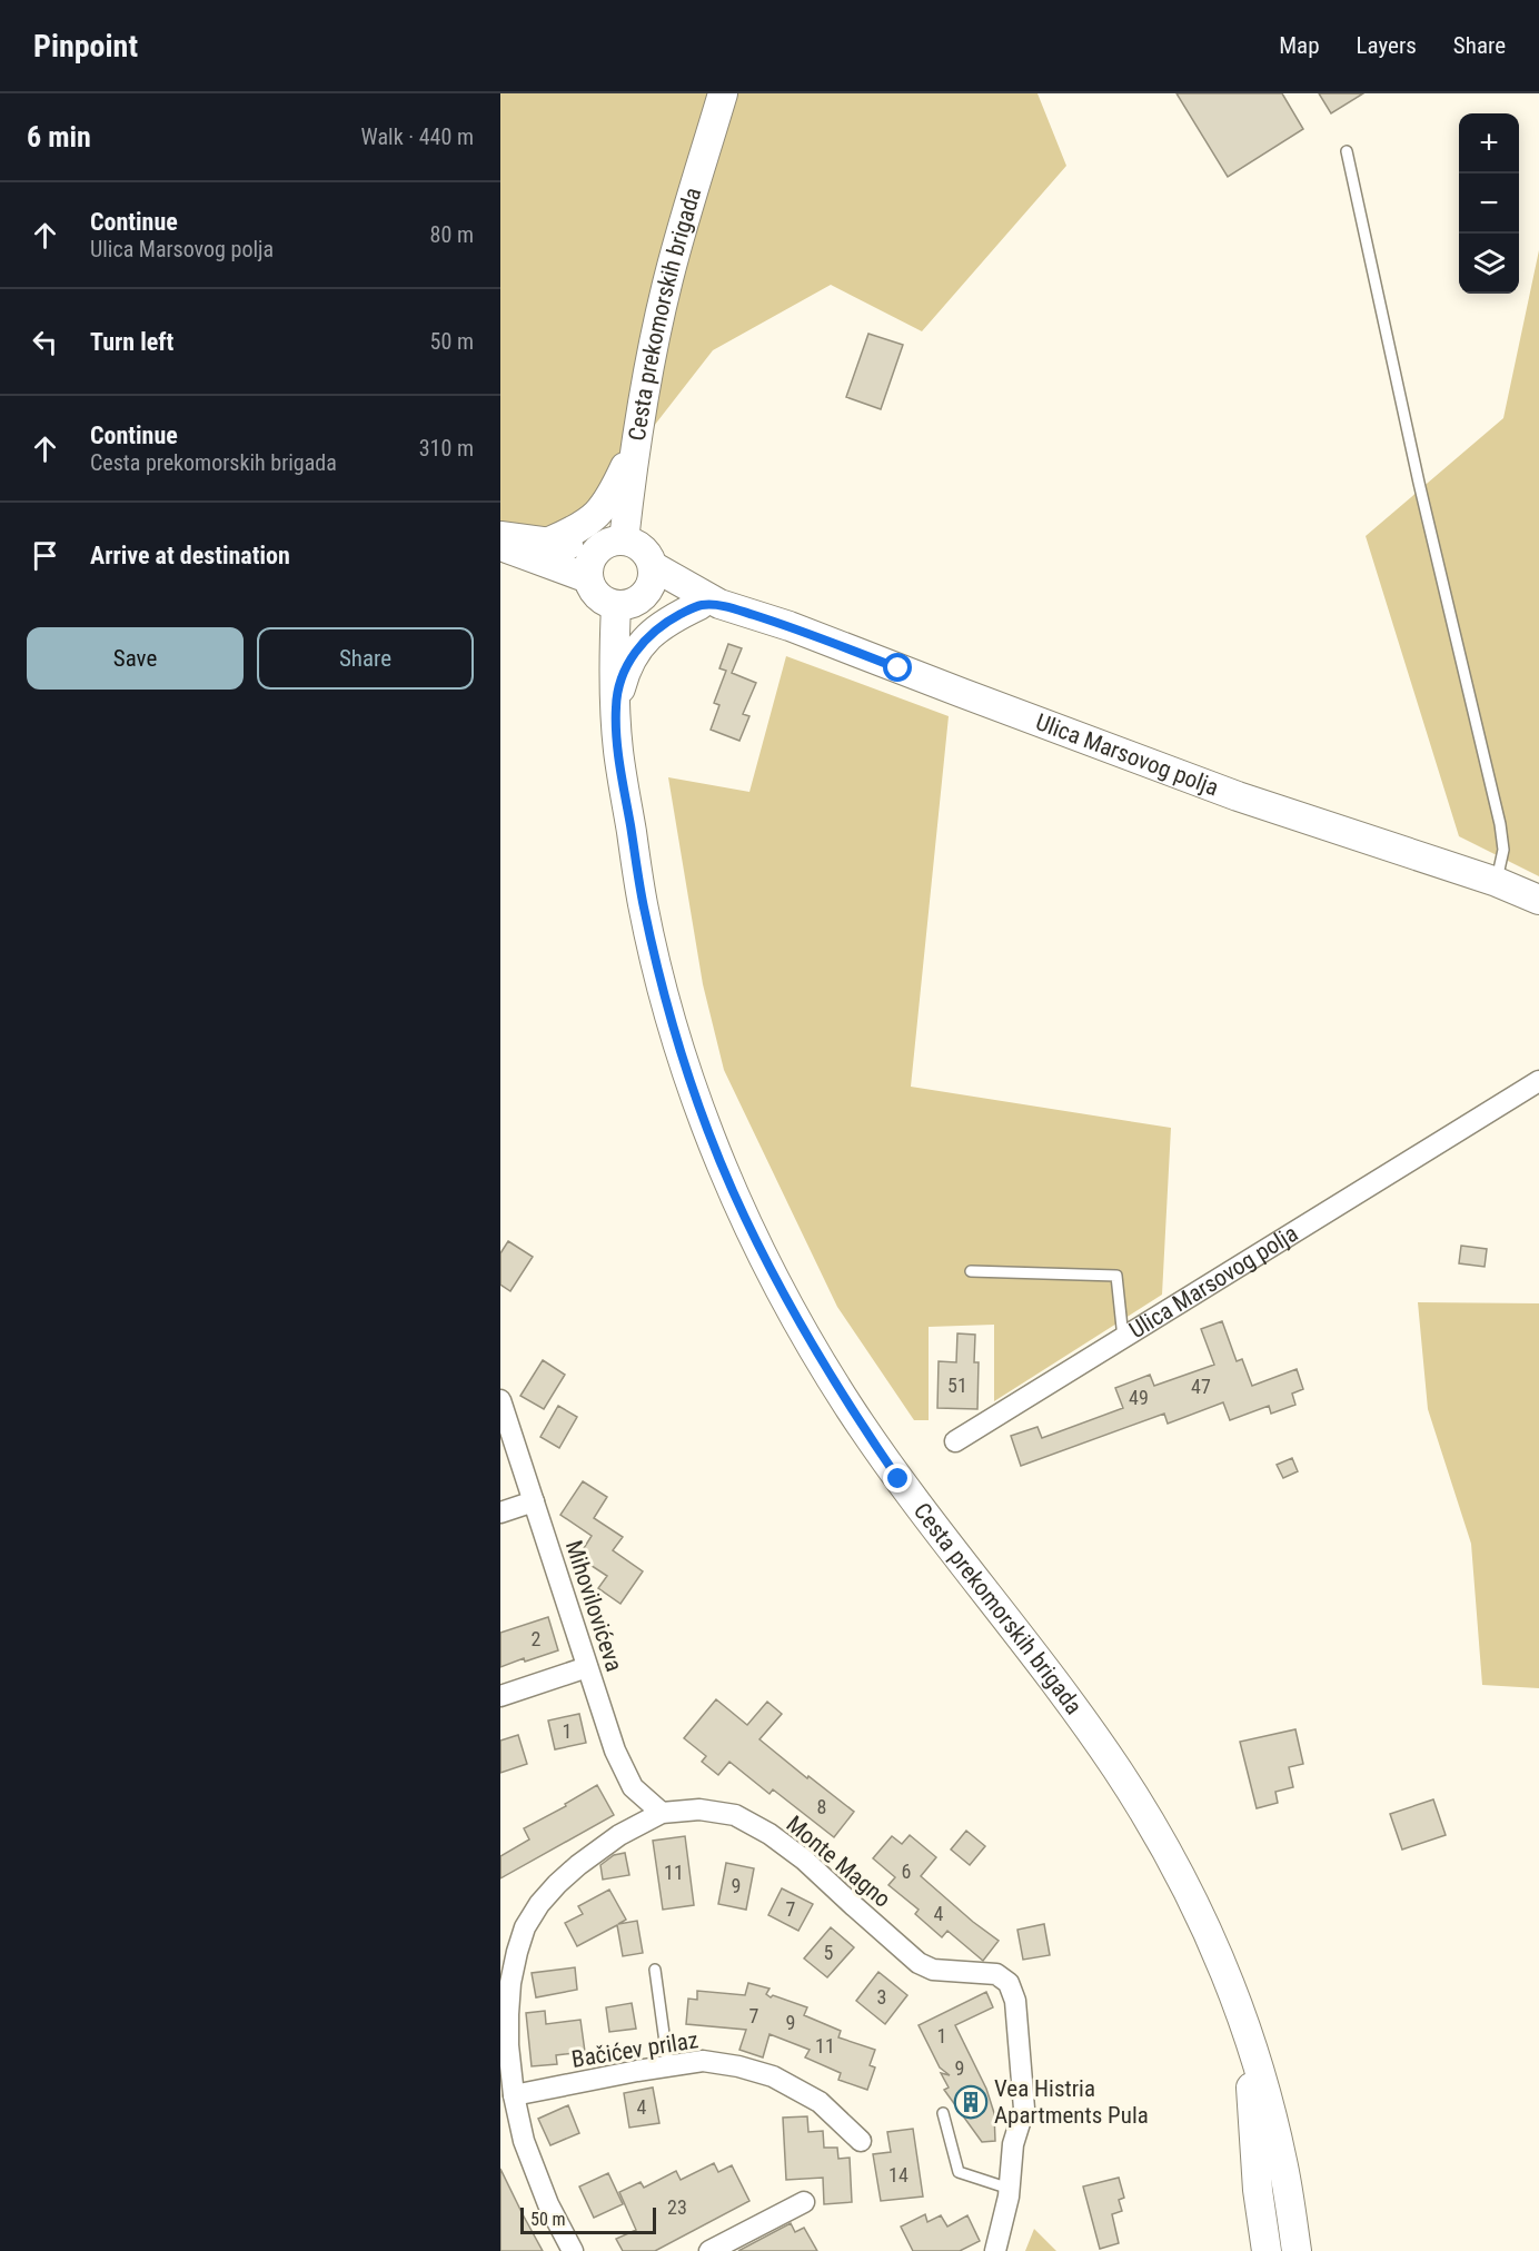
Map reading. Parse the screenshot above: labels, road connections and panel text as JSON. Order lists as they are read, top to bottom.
{
  "streets": {
    "main road": ["Cesta prekomorskih brigada", "Ulica Marsovog polja"],
    "street": ["Mihovilovićeva", "Monte Magno", "Bačićev prilaz"]
  },
  "crossings": [
    ["Cesta prekomorskih brigada", "Ulica Marsovog polja"],
    ["Mihovilovićeva", "Monte Magno"],
    ["Monte Magno", "Bačićev prilaz"]
  ],
  "places": {
    "building": ["Vea Histria Apartments Pula"]
  },
  "house_numbers": [
    "51",
    "47",
    "49",
    "2",
    "1",
    "8",
    "6",
    "11",
    "9",
    "7",
    "4",
    "5",
    "3",
    "7",
    "9",
    "1",
    "11",
    "9",
    "4",
    "14",
    "23"
  ],
  "scale_bar": "50 m",
  "page": {
    "header": "Pinpoint",
    "nav": ["Map", "Layers", "Share"],
    "heading": ["6 min", "Walk · 440 m"],
    "map_buttons": ["+", "−"],
    "list": [
      ["Continue", "Ulica Marsovog polja", "80 m"],
      ["Turn left", "50 m"],
      ["Continue", "Cesta prekomorskih brigada", "310 m"],
      "Arrive at destination"
    ],
    "buttons": ["Save", "Share"],
    "scale": "50 m"
  }
}
